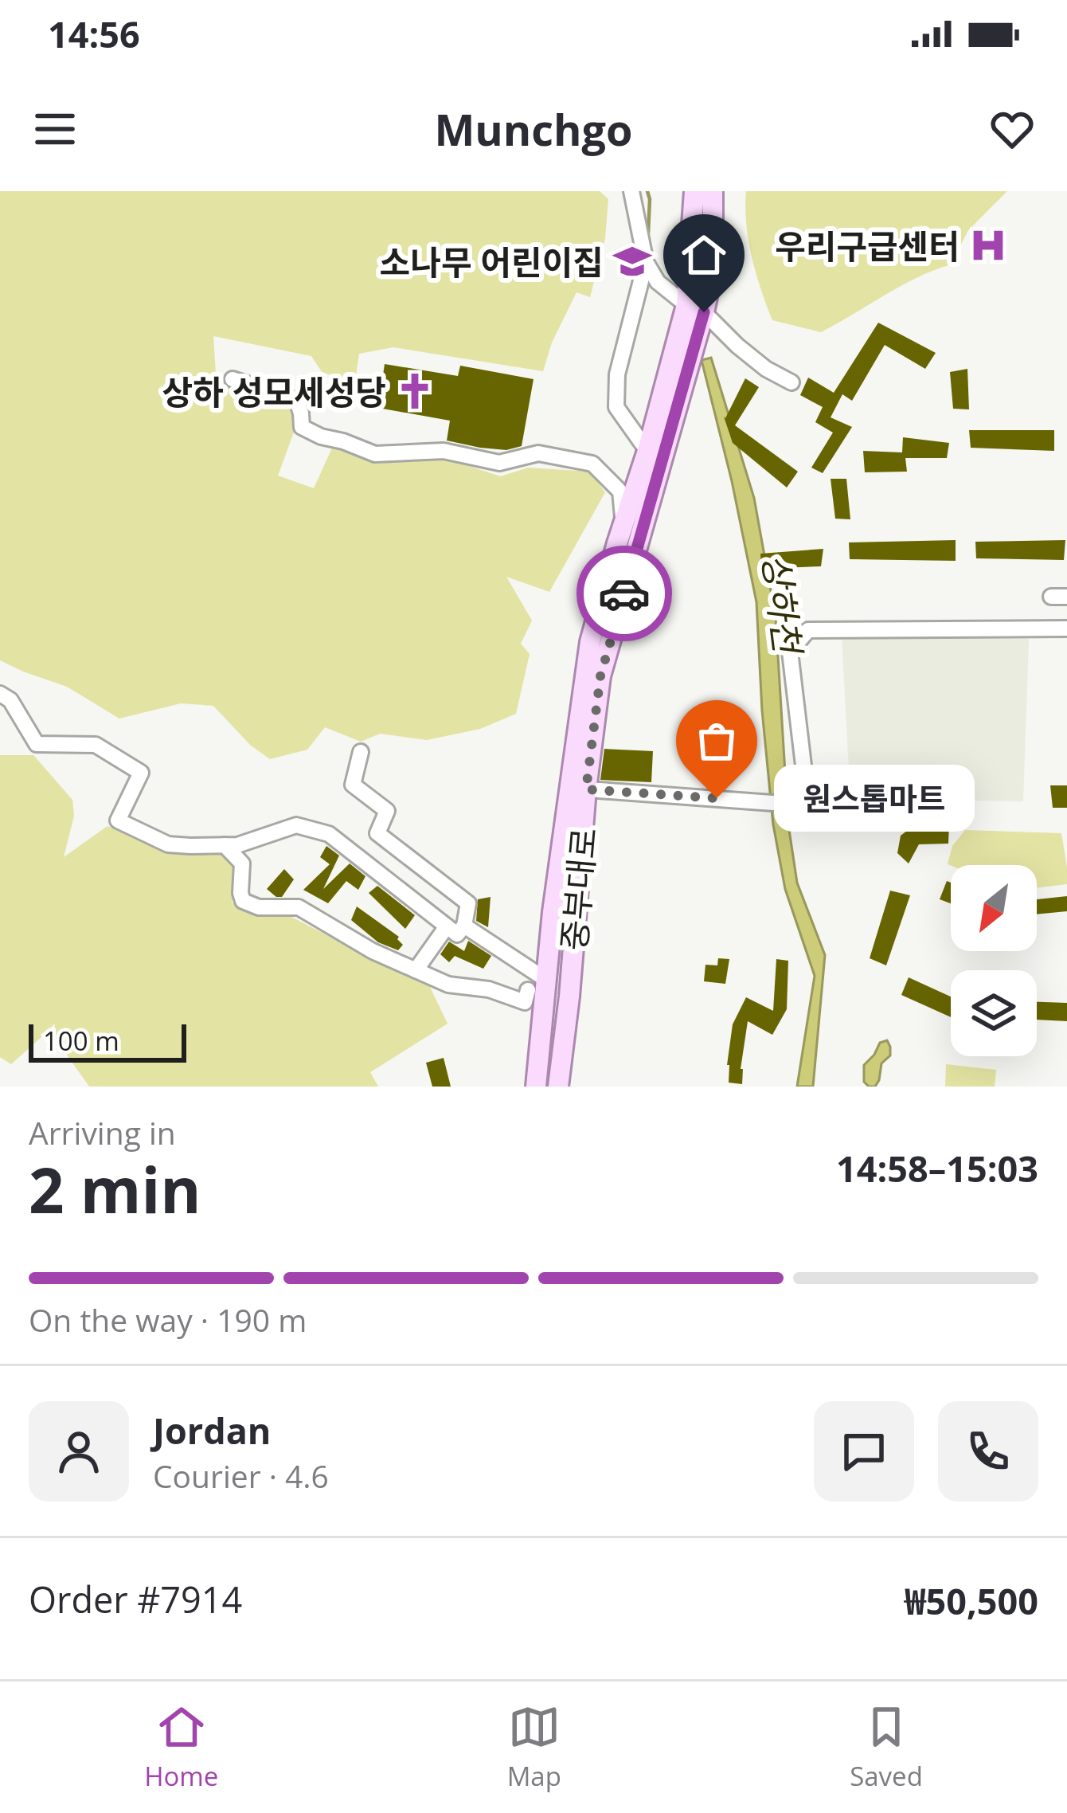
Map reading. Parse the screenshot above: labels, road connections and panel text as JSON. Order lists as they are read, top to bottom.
{
  "streets": {
    "main road": ["중부대로"]
  },
  "water": ["상하천"],
  "places": {
    "hospital": ["우리구급센터"],
    "school or university": ["소나무 어린이집"],
    "church": ["상하 성모세성당"],
    "other": ["원스톱마트"]
  },
  "scale_bar": "100 m",
  "north": "bottom left",
  "page": {
    "status": "14:56",
    "header": "Munchgo",
    "bubble": "원스톱마트",
    "scale": "100 m",
    "heading": ["2 min", "Arriving in", "14:58–15:03"],
    "panel": [
      "Jordan",
      "Courier · 4.6",
      "Order #7914",
      "₩50,500"
    ],
    "bar": "On the way · 190 m",
    "tabs": ["Home", "Map", "Saved"]
  }
}
